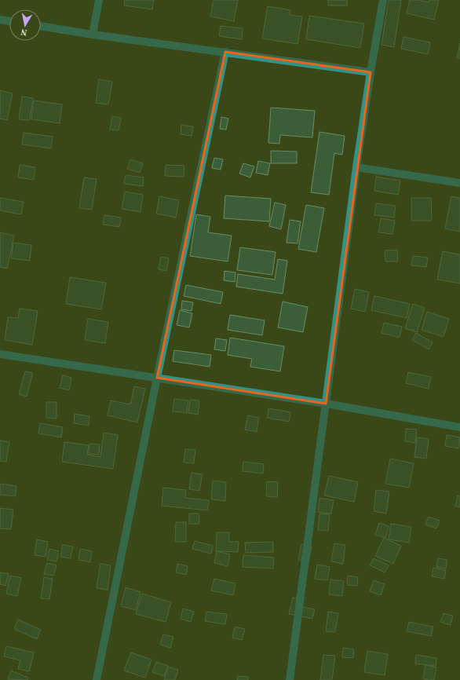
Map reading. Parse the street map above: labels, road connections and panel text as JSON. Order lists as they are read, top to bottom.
{
  "north": "bottom"
}
